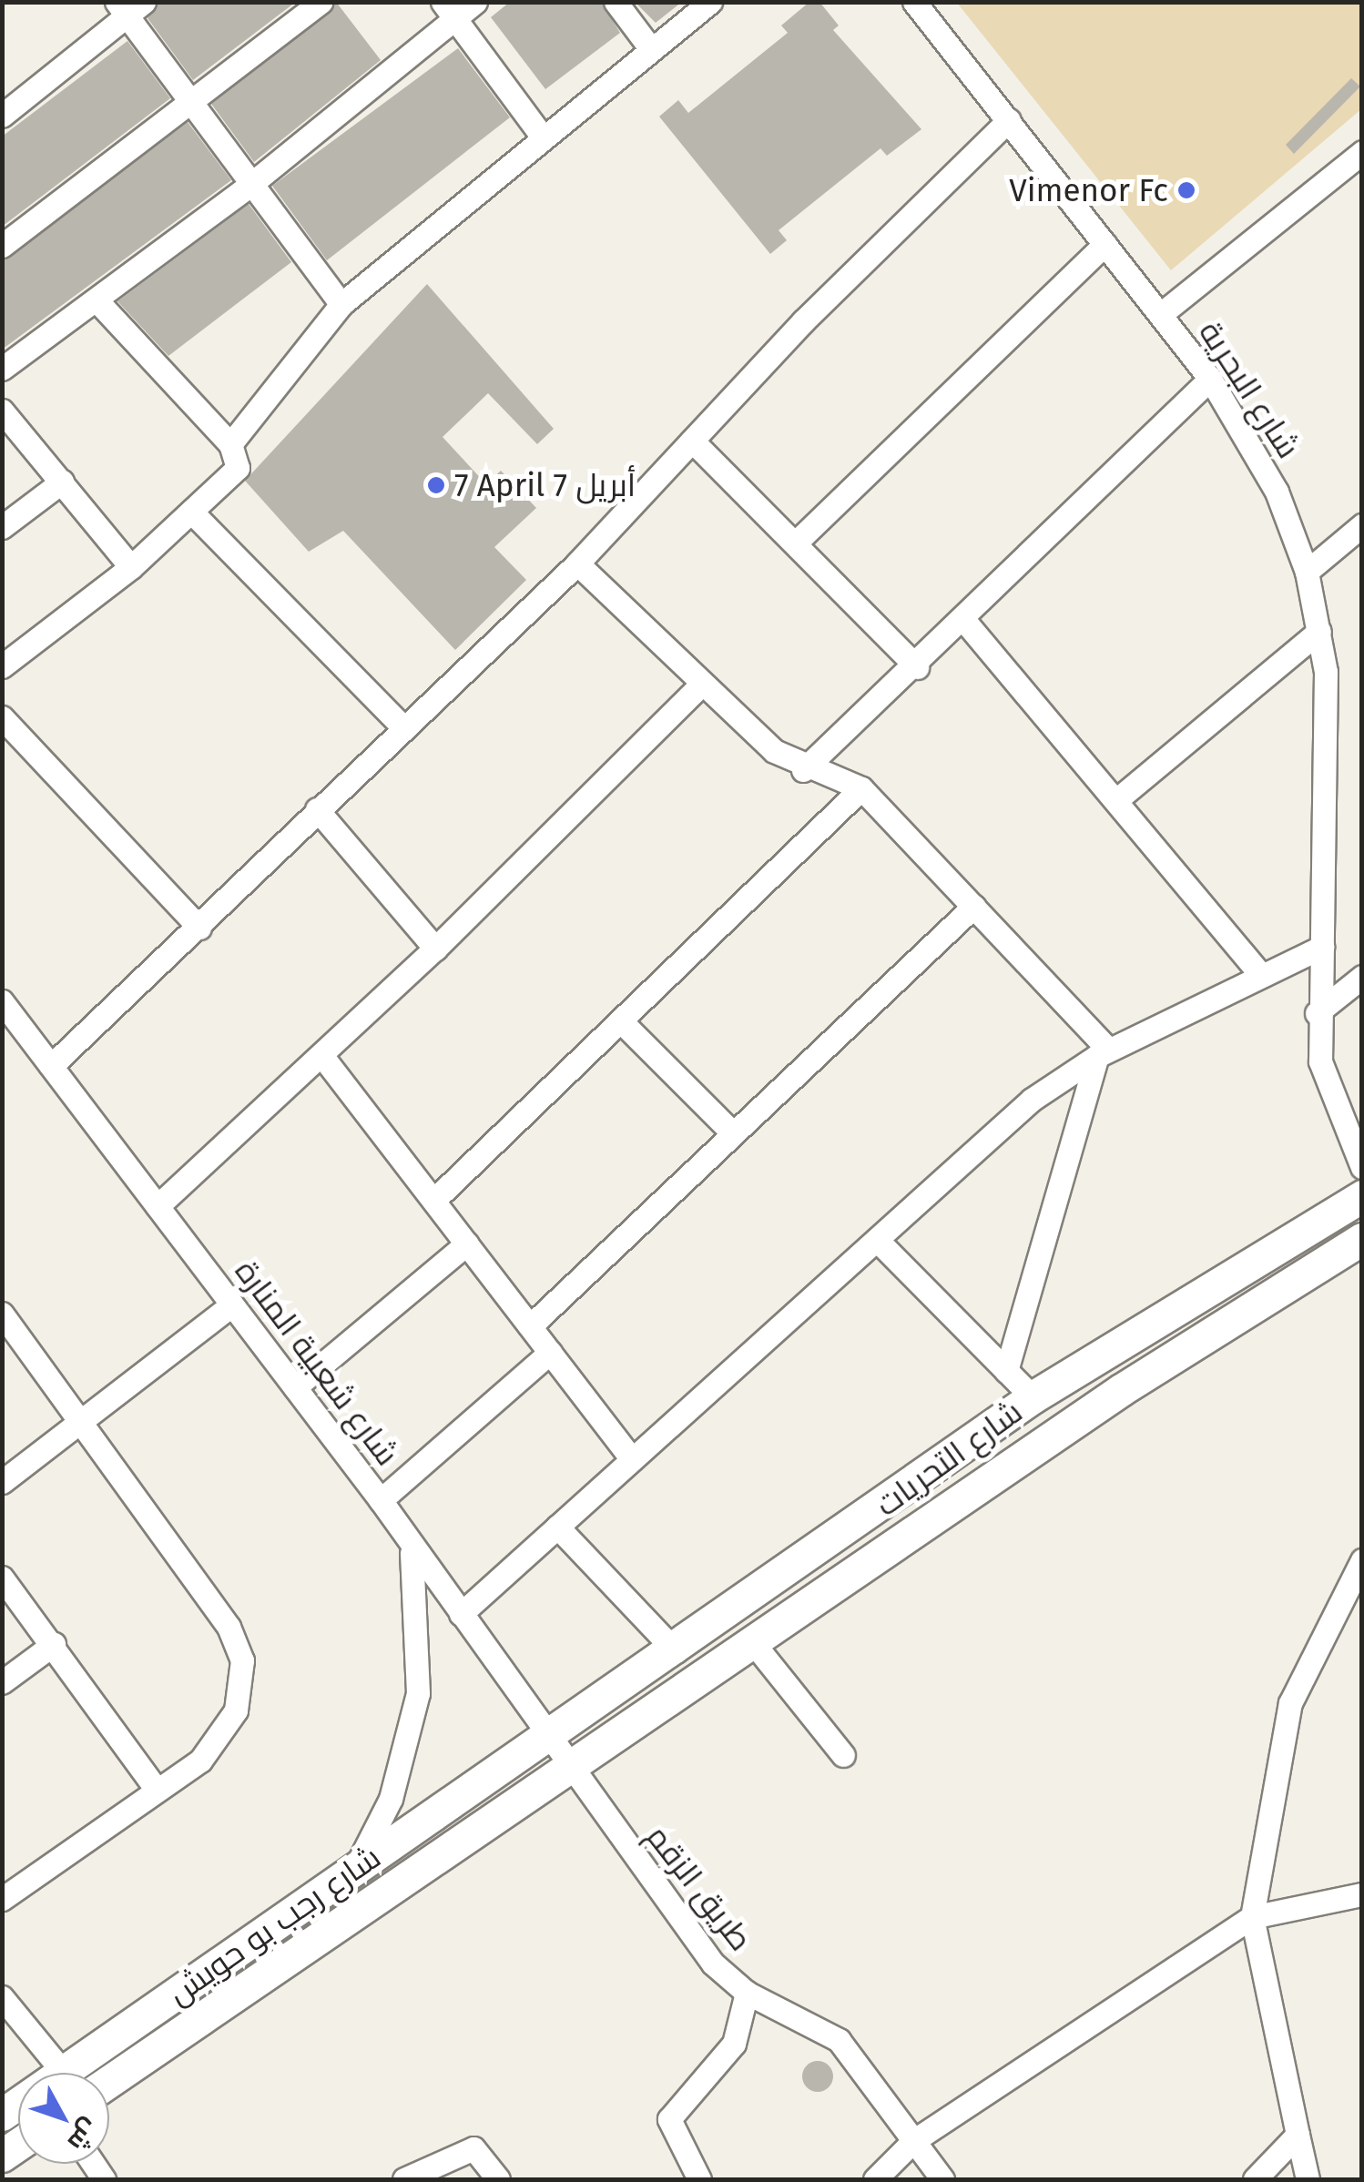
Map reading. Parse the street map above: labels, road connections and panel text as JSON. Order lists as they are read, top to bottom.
{
  "streets": {
    "main road": ["شارع التحريات", "شارع رجب بو حويش"],
    "street": ["شارع البحرية", "شارع شعبية المنارة", "طريق الزقم"]
  },
  "crossings": [
    ["شارع شعبية المنارة", "شارع التحريات"],
    ["شارع شعبية المنارة", "طريق الزقم"],
    ["شارع شعبية المنارة", "شارع رجب بو حويش"],
    ["شارع التحريات", "طريق الزقم"],
    ["شارع التحريات", "شارع رجب بو حويش"],
    ["طريق الزقم", "شارع رجب بو حويش"]
  ],
  "places": ["Vimenor Fc", "7 April 7 أبريل"],
  "north": "bottom right"
}
